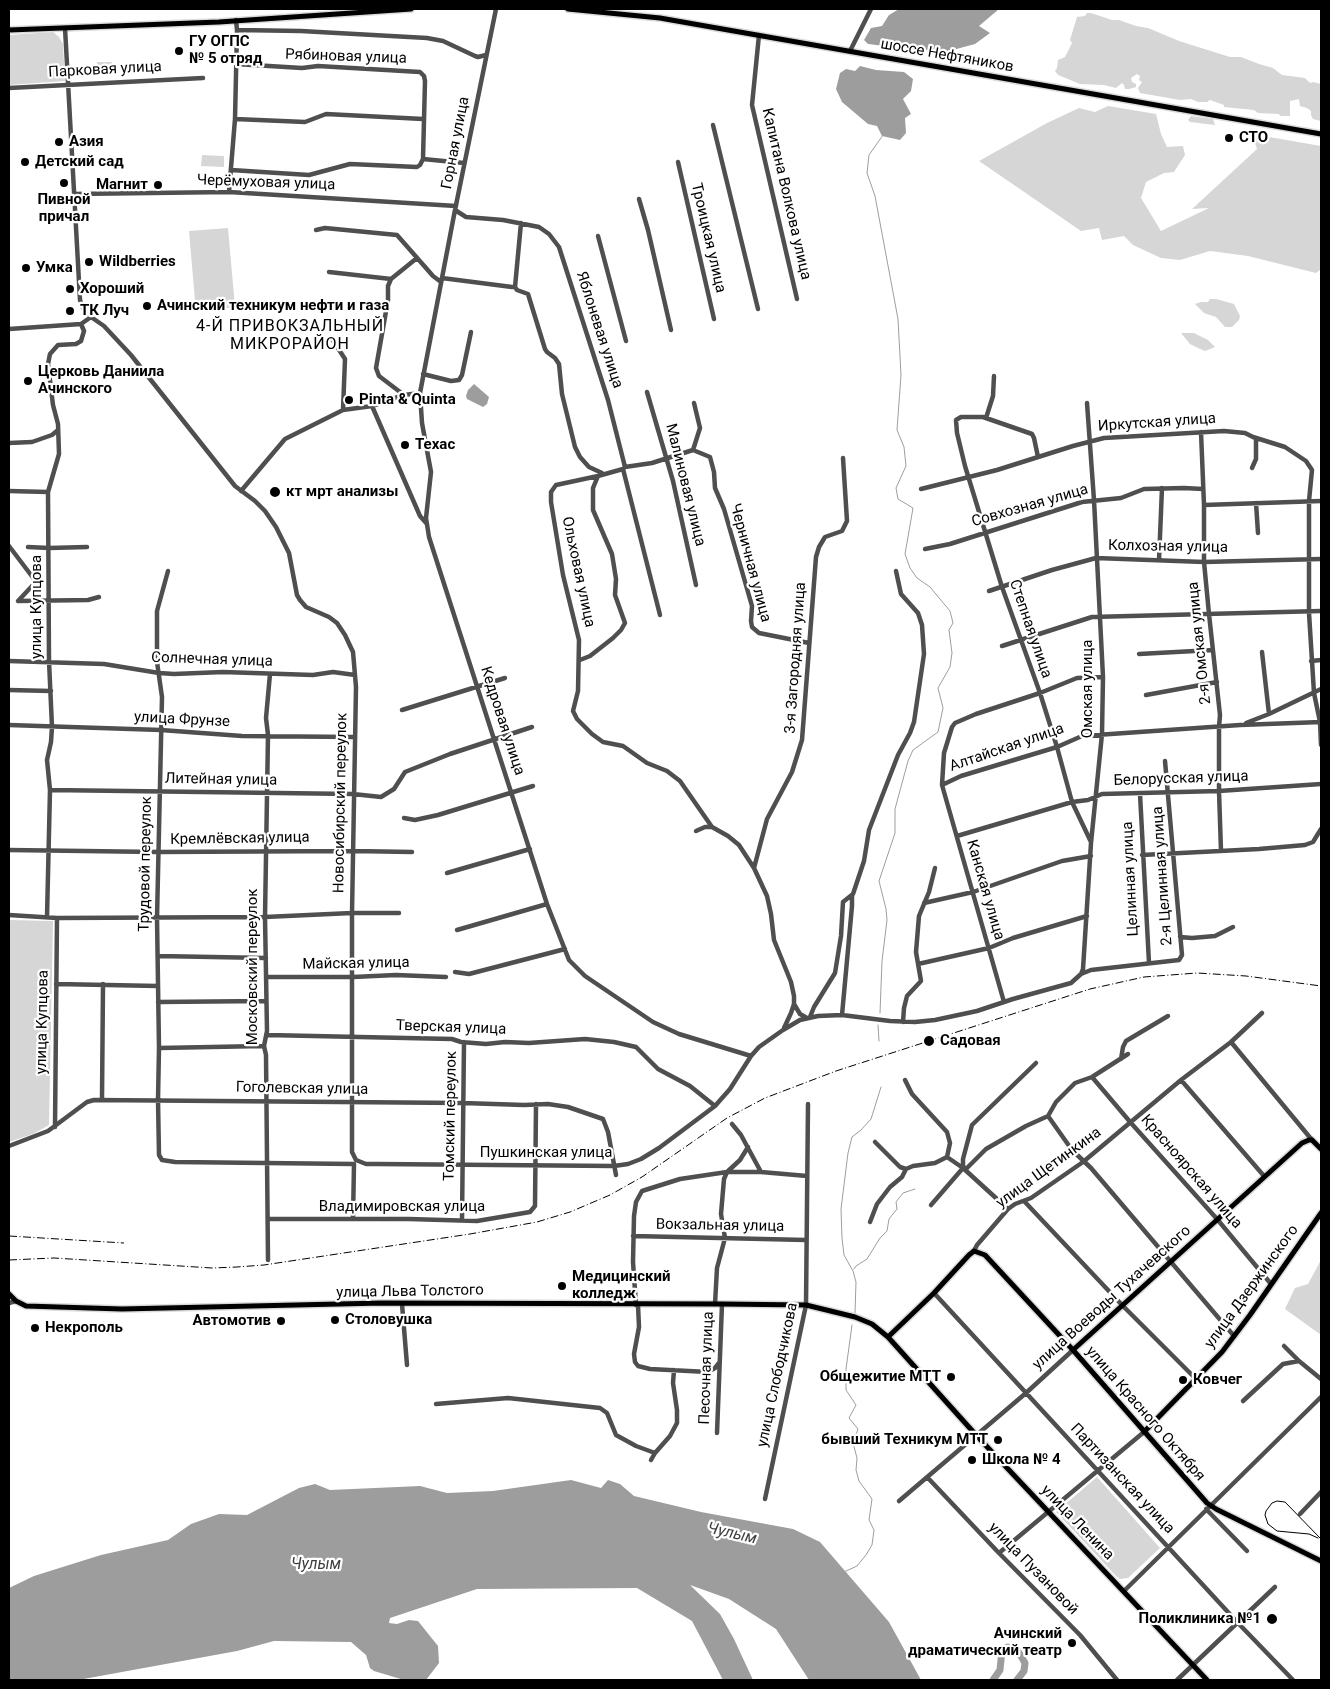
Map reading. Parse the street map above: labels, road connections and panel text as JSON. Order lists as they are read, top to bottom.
{
  "streets": {
    "main road": [
      "шоссе Нефтяников",
      "улица Щетинкина",
      "улица Дзержинского",
      "улица Льва Толстого",
      "улица Воеводы Тухачевского",
      "улица Красного Октября",
      "улица Ленина"
    ],
    "street": [
      "Рябиновая улица",
      "Парковая улица",
      "Горная улица",
      "Черёмуховая улица",
      "Капитана Волкова улица",
      "Троицкая улица",
      "Яблоневая улица",
      "Иркутская улица",
      "Малиновая улица",
      "Совхозная улица",
      "Колхозная улица",
      "Черничная улица",
      "Ольховая улица",
      "улица Купцова",
      "Степная улица",
      "2-я Омская улица",
      "3-я Загородняя улица",
      "Солнечная улица",
      "Омская улица",
      "улица Фрунзе",
      "Кедровая улица",
      "Алтайская улица",
      "Белорусская улица",
      "Литейная улица",
      "Новосибирский переулок",
      "Кремлёвская улица",
      "Трудовой переулок",
      "2-я Целинная улица",
      "Целинная улица",
      "Канская улица",
      "Майская улица",
      "Московский переулок",
      "Тверская улица",
      "Гоголевская улица",
      "Томский переулок",
      "Пушкинская улица",
      "Красноярская улица",
      "Владимировская улица",
      "Вокзальная улица",
      "Песочная улица",
      "улица Слободчикова",
      "Партизанская улица",
      "улица Пузановой"
    ]
  },
  "crossings": [
    ["шоссе Нефтяников", "Капитана Волкова улица"],
    ["Горная улица", "Черёмуховая улица"],
    ["Горная улица", "Кедровая улица"],
    ["Черёмуховая улица", "Яблоневая улица"],
    ["Иркутская улица", "Степная улица"],
    ["Иркутская улица", "2-я Омская улица"],
    ["Иркутская улица", "Омская улица"],
    ["Совхозная улица", "Степная улица"],
    ["Совхозная улица", "2-я Омская улица"],
    ["Совхозная улица", "Омская улица"],
    ["Колхозная улица", "Степная улица"],
    ["Колхозная улица", "2-я Омская улица"],
    ["Колхозная улица", "Омская улица"],
    ["Черничная улица", "3-я Загородняя улица"],
    ["улица Купцова", "Солнечная улица"],
    ["улица Купцова", "улица Фрунзе"],
    ["улица Купцова", "Литейная улица"],
    ["улица Купцова", "Кремлёвская улица"],
    ["улица Купцова", "Гоголевская улица"],
    ["Степная улица", "Омская улица"],
    ["Степная улица", "Алтайская улица"],
    ["Степная улица", "Белорусская улица"],
    ["Степная улица", "Канская улица"],
    ["2-я Омская улица", "Алтайская улица"],
    ["2-я Омская улица", "Белорусская улица"],
    ["Солнечная улица", "Новосибирский переулок"],
    ["Солнечная улица", "Трудовой переулок"],
    ["Солнечная улица", "Московский переулок"],
    ["Омская улица", "Алтайская улица"],
    ["Омская улица", "Белорусская улица"],
    ["улица Фрунзе", "Новосибирский переулок"],
    ["улица Фрунзе", "Трудовой переулок"],
    ["улица Фрунзе", "Московский переулок"],
    ["Кедровая улица", "Литейная улица"],
    ["Кедровая улица", "Пушкинская улица"],
    ["Алтайская улица", "Канская улица"],
    ["Белорусская улица", "2-я Целинная улица"],
    ["Белорусская улица", "Целинная улица"],
    ["Белорусская улица", "Канская улица"],
    ["Литейная улица", "Новосибирский переулок"],
    ["Литейная улица", "Трудовой переулок"],
    ["Литейная улица", "Московский переулок"],
    ["Новосибирский переулок", "Кремлёвская улица"],
    ["Новосибирский переулок", "Майская улица"],
    ["Новосибирский переулок", "Тверская улица"],
    ["Новосибирский переулок", "Гоголевская улица"],
    ["Новосибирский переулок", "Пушкинская улица"],
    ["Новосибирский переулок", "Владимировская улица"],
    ["Кремлёвская улица", "Трудовой переулок"],
    ["Кремлёвская улица", "Московский переулок"],
    ["Трудовой переулок", "Гоголевская улица"],
    ["Трудовой переулок", "Пушкинская улица"],
    ["2-я Целинная улица", "Целинная улица"],
    ["Майская улица", "Московский переулок"],
    ["Московский переулок", "Тверская улица"],
    ["Московский переулок", "Гоголевская улица"],
    ["Московский переулок", "Пушкинская улица"],
    ["Московский переулок", "Владимировская улица"],
    ["Тверская улица", "Томский переулок"],
    ["Тверская улица", "Пушкинская улица"],
    ["Гоголевская улица", "Томский переулок"],
    ["Гоголевская улица", "Пушкинская улица"],
    ["Томский переулок", "Пушкинская улица"],
    ["Томский переулок", "Владимировская улица"],
    ["Пушкинская улица", "Владимировская улица"],
    ["улица Щетинкина", "Красноярская улица"],
    ["улица Щетинкина", "улица Красного Октября"],
    ["улица Щетинкина", "Партизанская улица"],
    ["улица Щетинкина", "улица Ленина"],
    ["Красноярская улица", "улица Дзержинского"],
    ["Красноярская улица", "улица Воеводы Тухачевского"],
    ["Вокзальная улица", "Песочная улица"],
    ["Вокзальная улица", "улица Слободчикова"],
    ["улица Дзержинского", "улица Красного Октября"],
    ["улица Дзержинского", "Партизанская улица"],
    ["улица Дзержинского", "улица Ленина"],
    ["улица Дзержинского", "улица Пузановой"],
    ["улица Льва Толстого", "Песочная улица"],
    ["улица Льва Толстого", "улица Слободчикова"],
    ["улица Льва Толстого", "улица Ленина"],
    ["улица Воеводы Тухачевского", "улица Красного Октября"],
    ["улица Воеводы Тухачевского", "Партизанская улица"],
    ["улица Воеводы Тухачевского", "улица Ленина"],
    ["улица Воеводы Тухачевского", "улица Пузановой"],
    ["улица Слободчикова", "улица Ленина"]
  ],
  "districts": ["4-Й ПРИВОКЗАЛЬНЫЙ МИКРОРАЙОН"],
  "water": ["Чулым"],
  "places": [
    "ГУ ОГПС № 5 отряд",
    "СТО",
    "Азия",
    "Детский сад",
    "Пивной причал",
    "Магнит",
    "Wildberries",
    "Умка",
    "Хороший",
    "Ачинский техникум нефти и газа",
    "ТК Луч",
    "Церковь Даниила Ачинского",
    "Pinta & Quinta",
    "Техас",
    "кт мрт анализы",
    "Садовая",
    "Медицинский колледж",
    "Столовушка",
    "Автомотив",
    "Некрополь",
    "Общежитие МТТ",
    "Ковчег",
    "бывший Техникум МТТ",
    "Школа № 4",
    "Поликлиника №1",
    "Ачинский драматический театр"
  ]
}
